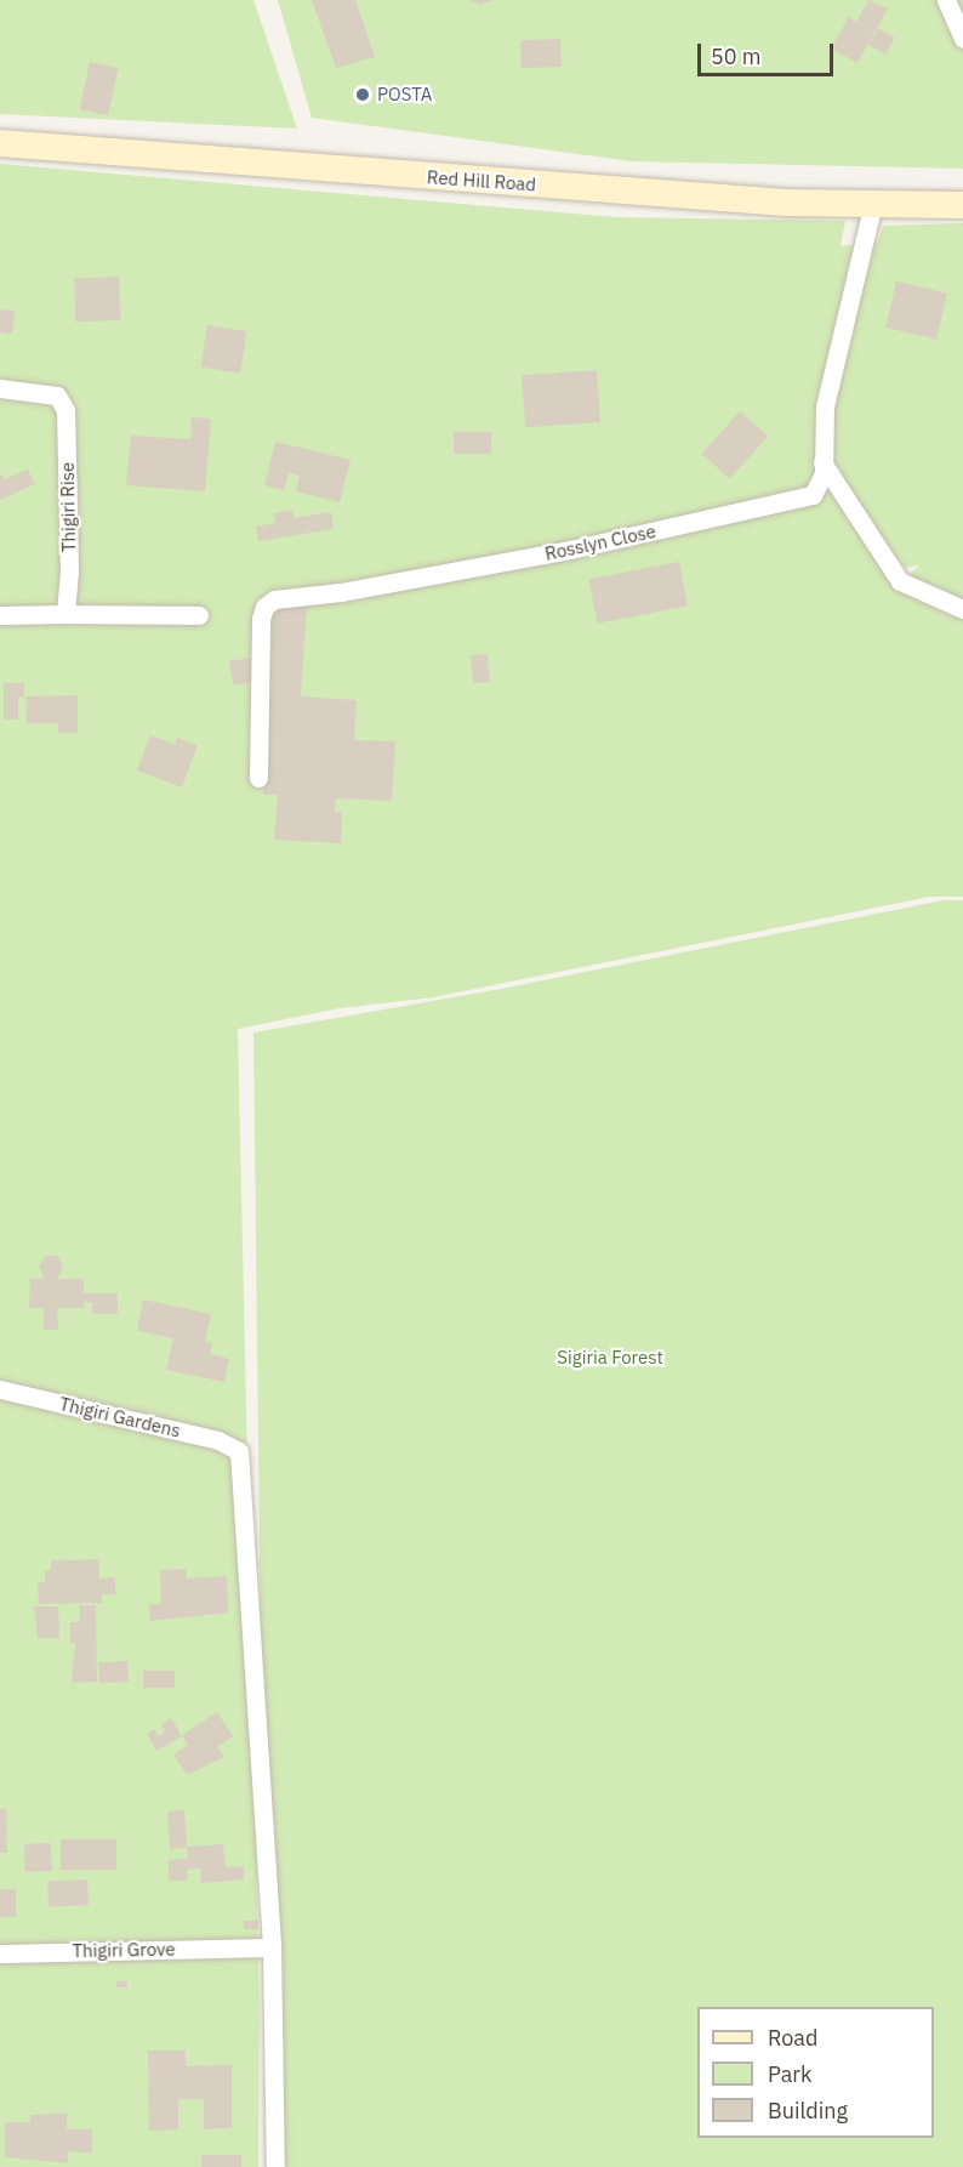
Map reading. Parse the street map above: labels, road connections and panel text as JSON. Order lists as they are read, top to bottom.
{
  "streets": {
    "main road": ["Red Hill Road"],
    "street": [
      "Thigiri Rise",
      "Rosslyn Close",
      "Thigiri Gardens",
      "Thigiri Grove"
    ]
  },
  "crossings": [
    ["Red Hill Road", "Rosslyn Close"],
    ["Thigiri Gardens", "Thigiri Grove"]
  ],
  "parks": ["Sigiria Forest"],
  "places": ["POSTA"],
  "legend": ["Road", "Park", "Building"],
  "scale_bar": "50 m"
}
